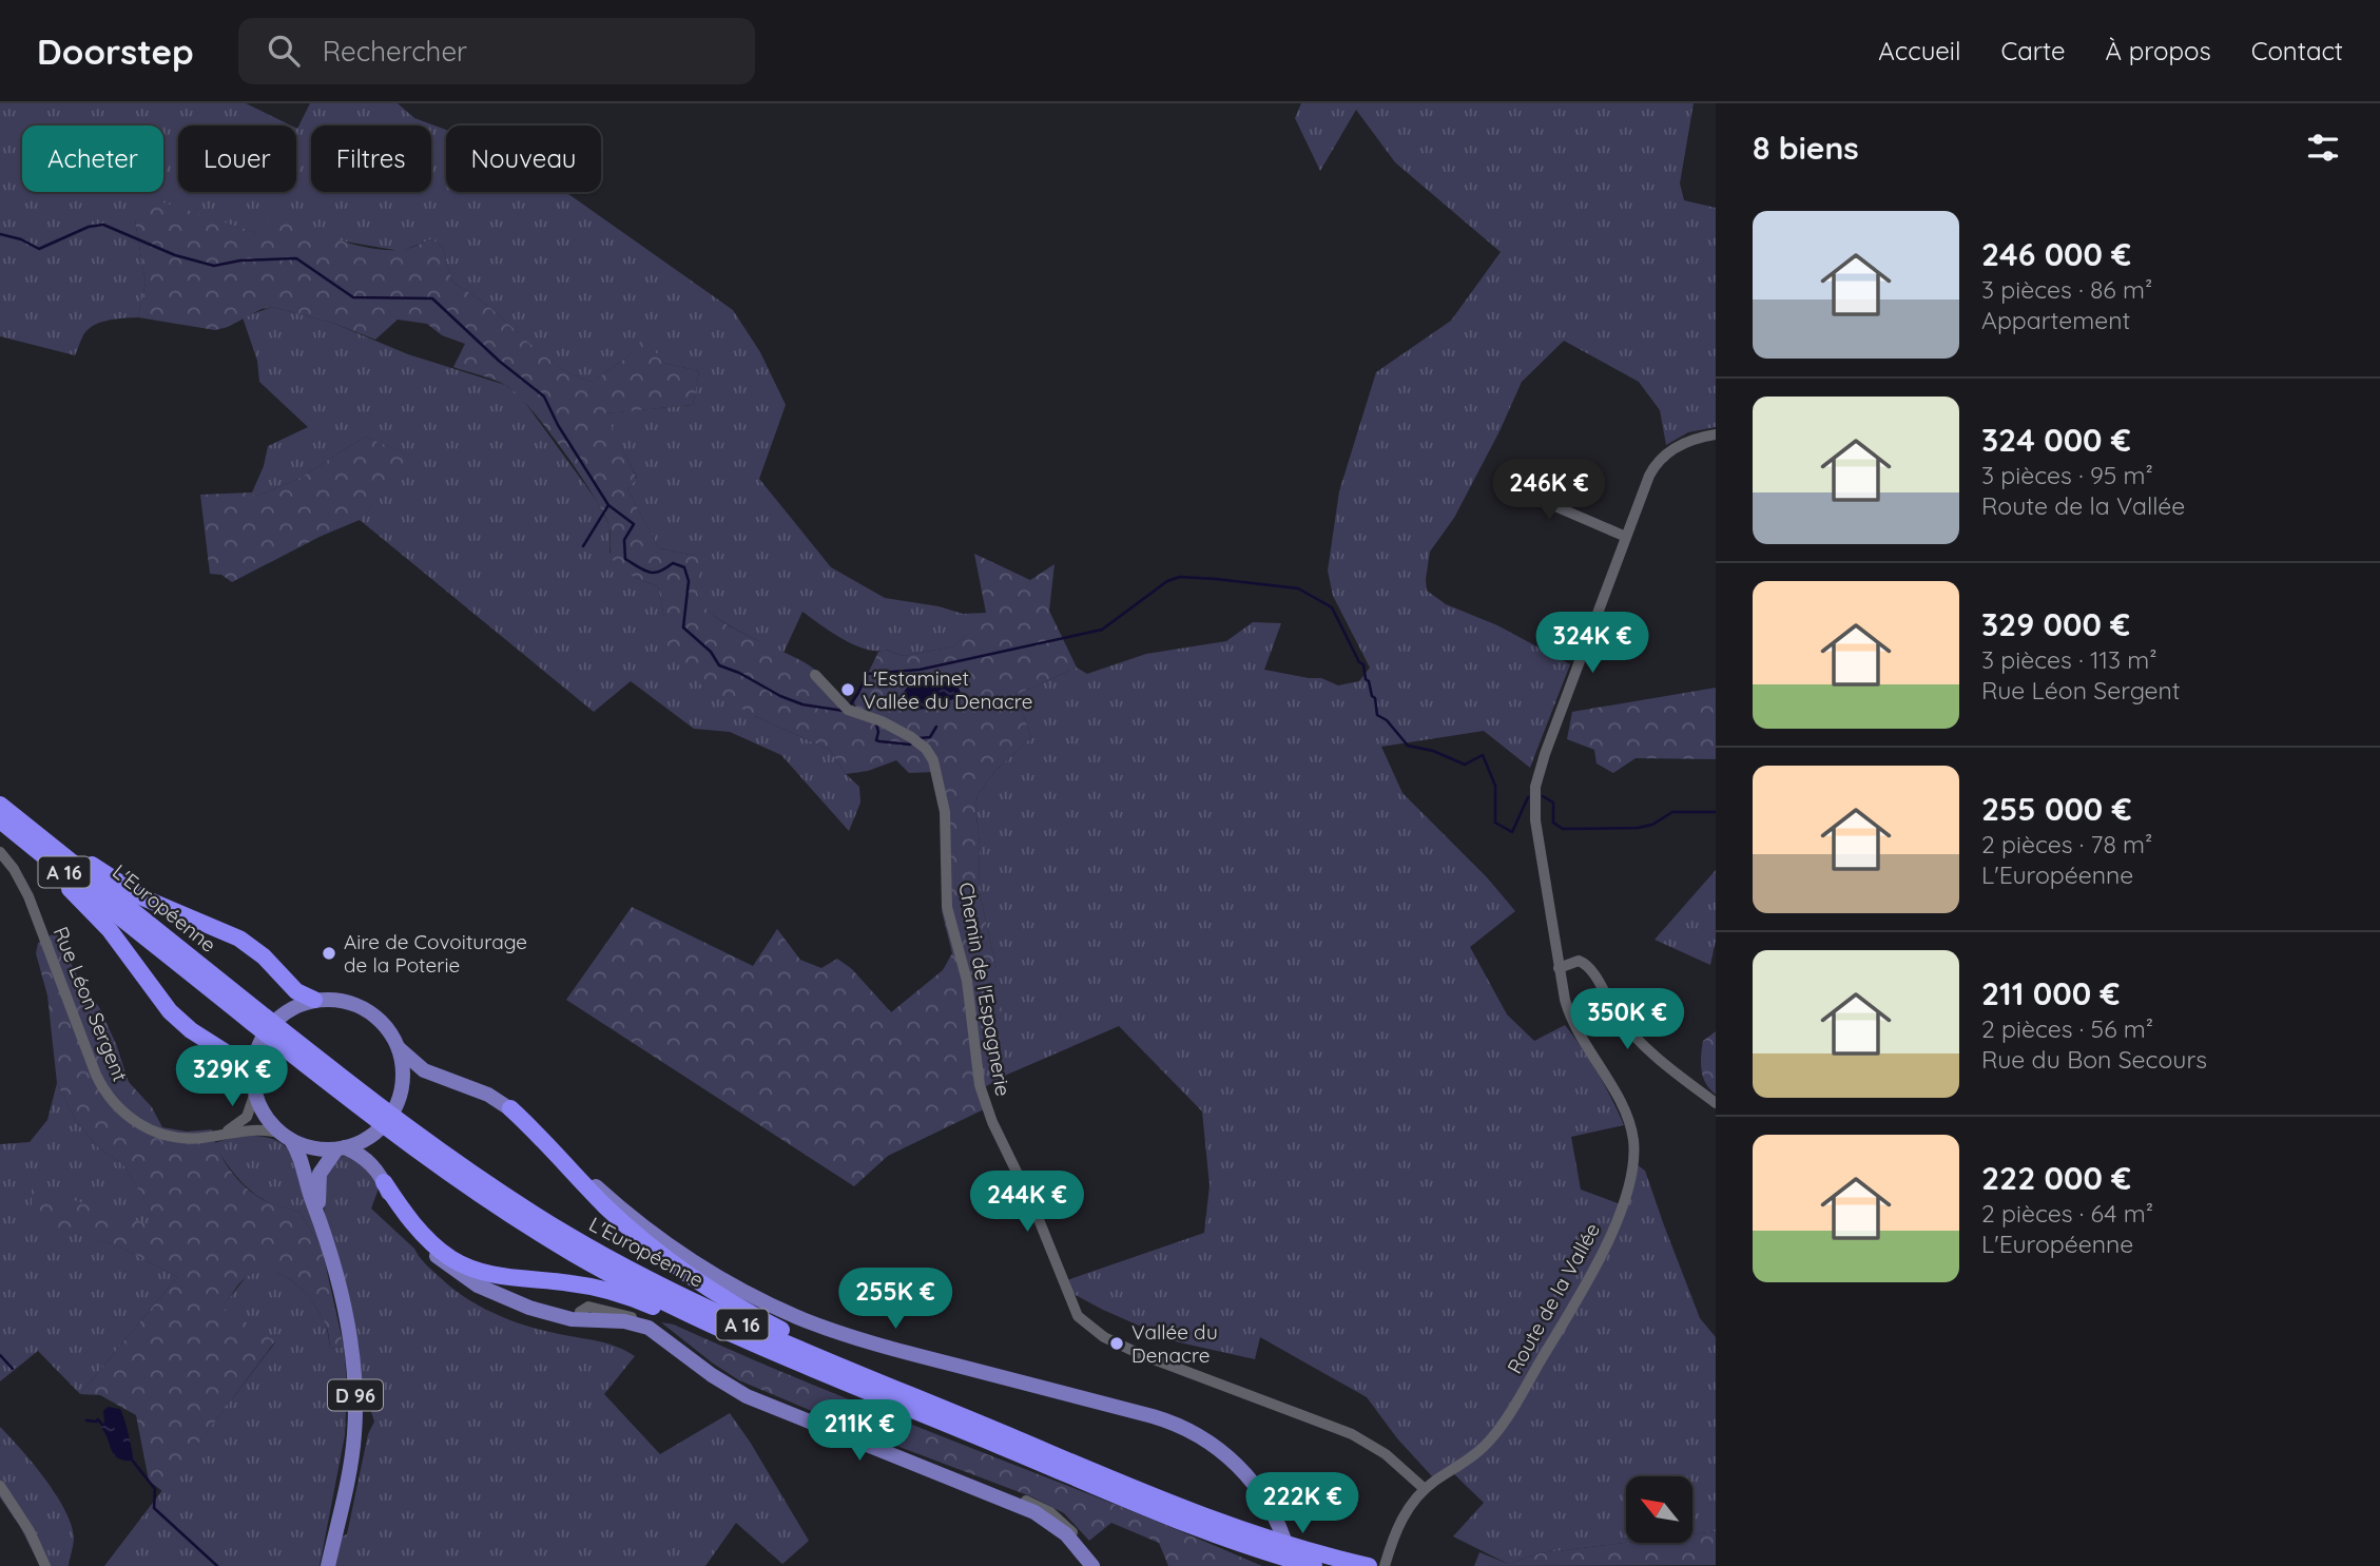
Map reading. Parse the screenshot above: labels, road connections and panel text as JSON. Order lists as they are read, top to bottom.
{
  "streets": {
    "highway": ["A 16", "L'Européenne"],
    "main road": ["D 96"],
    "street": ["Chemin de l'Espagnerie", "Rue Léon Sergent", "Route de la Vallée"]
  },
  "crossings": [
    ["Chemin de l'Espagnerie", "Route de la Vallée"],
    ["Rue Léon Sergent", "D 96"]
  ],
  "places": ["L'Estaminet Vallée du Denacre", "Aire de Covoiturage de la Poterie", "Vallée du Denacre"],
  "north": "top left",
  "page": {
    "header": "Doorstep",
    "search": "Rechercher",
    "nav": [
      "Accueil",
      "Carte",
      "À propos",
      "Contact"
    ],
    "heading": "8 biens",
    "chip": [
      "Acheter",
      "Louer",
      "Filtres",
      "Nouveau"
    ],
    "list": [
      {
        "name": "246 000 €",
        "note": "3 pièces · 86 m² · Appartement"
      },
      {
        "name": "324 000 €",
        "note": "3 pièces · 95 m² · Route de la Vallée"
      },
      {
        "name": "329 000 €",
        "note": "3 pièces · 113 m² · Rue Léon Sergent"
      },
      {
        "name": "255 000 €",
        "note": "2 pièces · 78 m² · L'Européenne"
      },
      {
        "name": "211 000 €",
        "note": "2 pièces · 56 m² · Rue du Bon Secours"
      },
      {
        "name": "222 000 €",
        "note": "2 pièces · 64 m² · L'Européenne"
      }
    ],
    "price": [
      "246K €",
      "324K €",
      "350K €",
      "329K €",
      "244K €",
      "255K €",
      "211K €",
      "222K €"
    ]
  }
}
